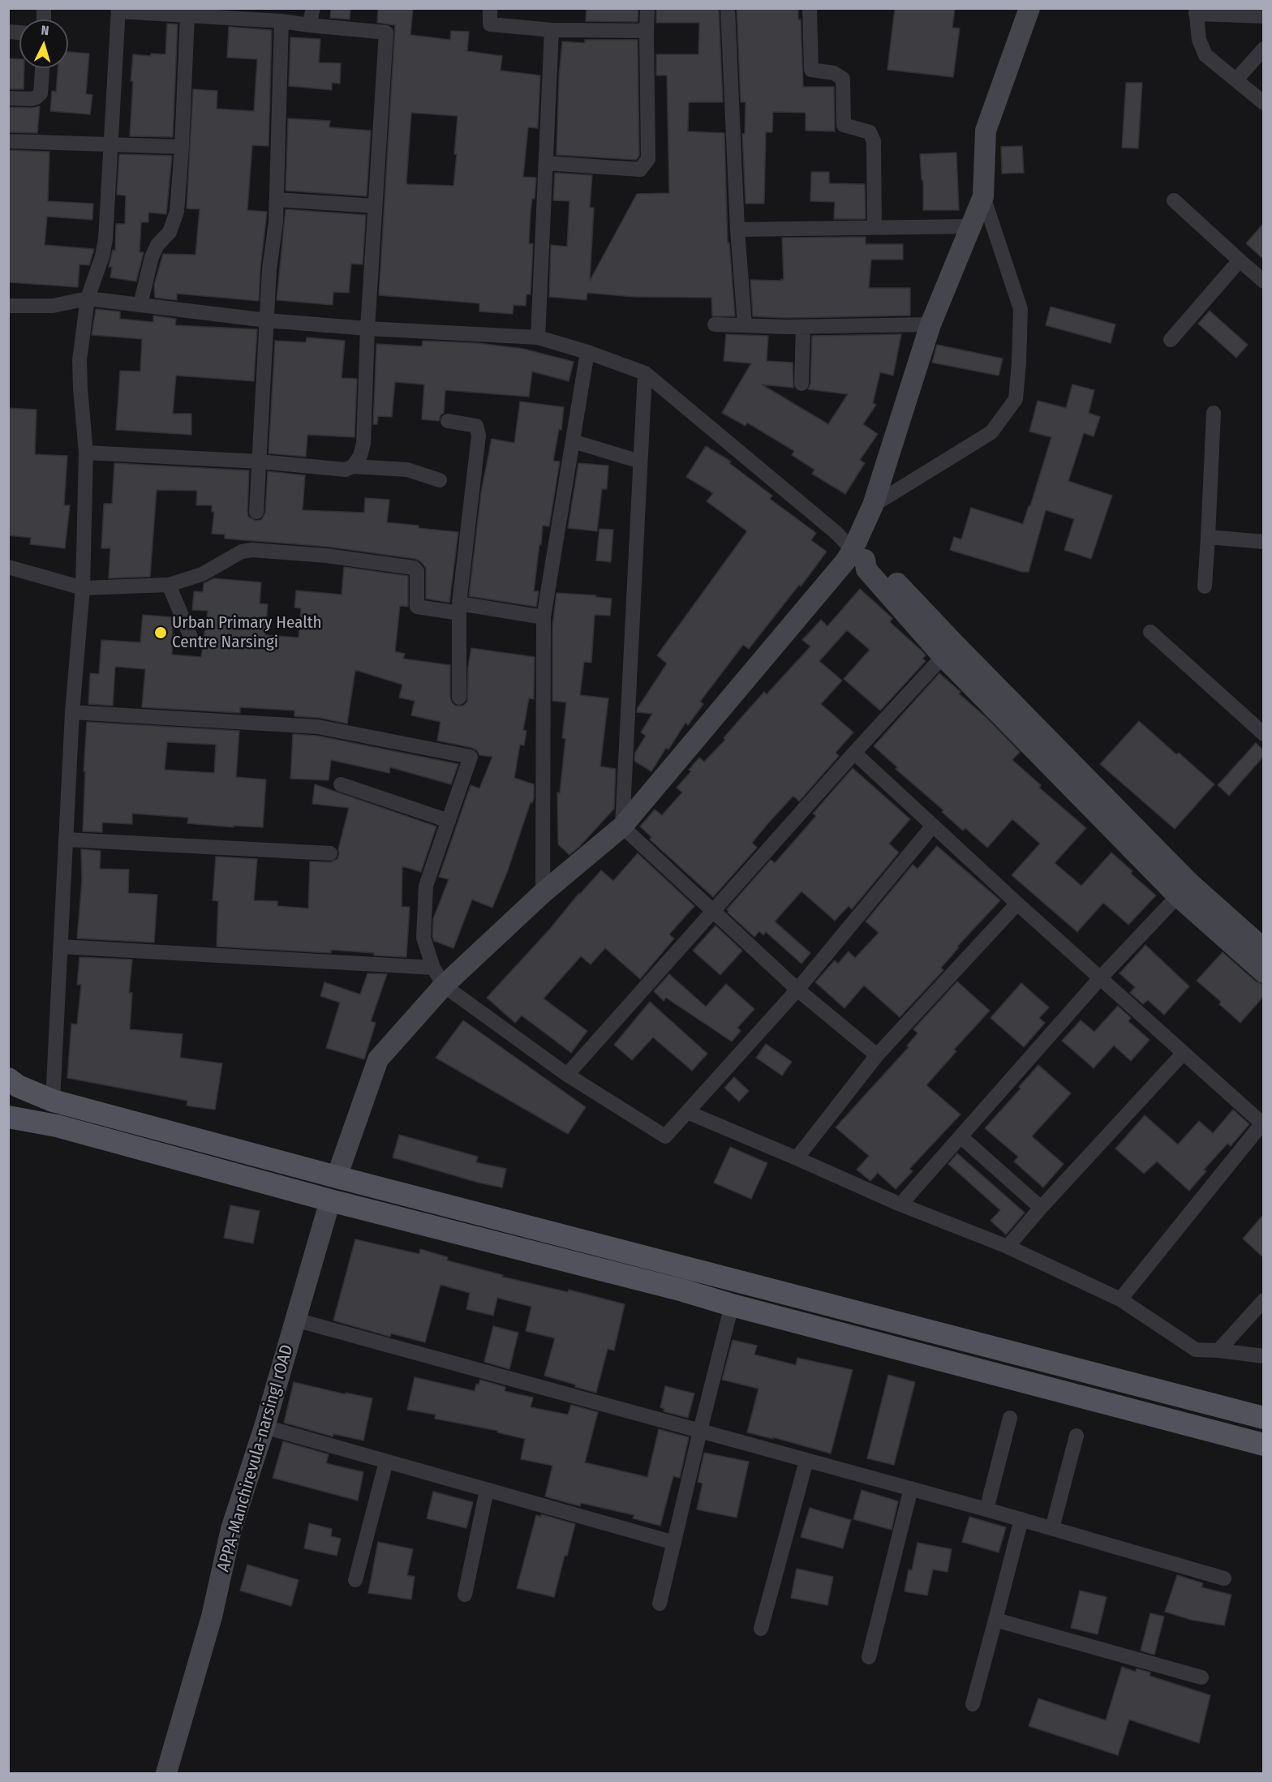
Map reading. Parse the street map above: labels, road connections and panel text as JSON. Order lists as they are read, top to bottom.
{
  "streets": {
    "street": ["APPA-Manchirevula-narsingI rOAD"]
  },
  "places": ["Urban Primary Health Centre Narsingi"],
  "north": "top"
}
